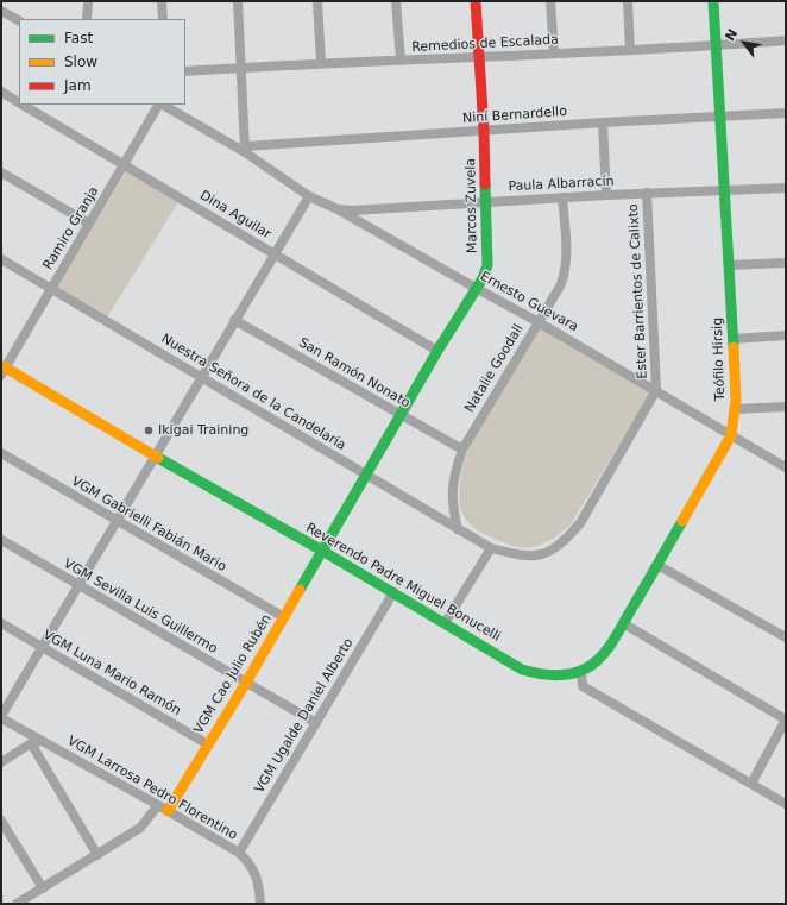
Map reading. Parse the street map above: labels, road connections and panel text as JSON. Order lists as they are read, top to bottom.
{
  "streets": {
    "street": [
      "Remedios de Escalada",
      "Niní Bernardello",
      "Paula Albarracín",
      "Marcos Zuvela",
      "Dina Aguilar",
      "Ramiro Granja",
      "Ester Barrientos de Calixto",
      "Ernesto Guevara",
      "Teófilo Hirsig",
      "Natalie Goodall",
      "San Ramón Nonato",
      "Nuestra Señora de la Candelaria",
      "VGM Gabrielli Fabián Mario",
      "Reverendo Padre Miguel Bonucelli",
      "VGM Sevilla Luis Guillermo",
      "VGM Luna Mario Ramón",
      "VGM Cao Julio Rubén",
      "VGM Ugalde Daniel Alberto",
      "VGM Larrosa Pedro Florentino"
    ]
  },
  "crossings": [
    ["Remedios de Escalada", "Marcos Zuvela"],
    ["Remedios de Escalada", "Teófilo Hirsig"],
    ["Niní Bernardello", "Marcos Zuvela"],
    ["Niní Bernardello", "Ernesto Guevara"],
    ["Niní Bernardello", "Teófilo Hirsig"],
    ["Paula Albarracín", "Marcos Zuvela"],
    ["Paula Albarracín", "Ester Barrientos de Calixto"],
    ["Paula Albarracín", "Ernesto Guevara"],
    ["Paula Albarracín", "Teófilo Hirsig"],
    ["Paula Albarracín", "Natalie Goodall"],
    ["Marcos Zuvela", "Dina Aguilar"],
    ["Marcos Zuvela", "Ernesto Guevara"],
    ["Marcos Zuvela", "San Ramón Nonato"],
    ["Marcos Zuvela", "Nuestra Señora de la Candelaria"],
    ["Marcos Zuvela", "VGM Cao Julio Rubén"],
    ["Dina Aguilar", "Ramiro Granja"],
    ["Ramiro Granja", "Nuestra Señora de la Candelaria"],
    ["Ramiro Granja", "Reverendo Padre Miguel Bonucelli"],
    ["Ester Barrientos de Calixto", "Ernesto Guevara"],
    ["Ester Barrientos de Calixto", "Nuestra Señora de la Candelaria"],
    ["Ernesto Guevara", "Teófilo Hirsig"],
    ["Ernesto Guevara", "Natalie Goodall"],
    ["Teófilo Hirsig", "Reverendo Padre Miguel Bonucelli"],
    ["Natalie Goodall", "San Ramón Nonato"],
    ["Natalie Goodall", "Nuestra Señora de la Candelaria"],
    ["Nuestra Señora de la Candelaria", "VGM Cao Julio Rubén"],
    ["VGM Gabrielli Fabián Mario", "VGM Cao Julio Rubén"],
    ["Reverendo Padre Miguel Bonucelli", "VGM Cao Julio Rubén"],
    ["Reverendo Padre Miguel Bonucelli", "VGM Ugalde Daniel Alberto"],
    ["VGM Sevilla Luis Guillermo", "VGM Cao Julio Rubén"],
    ["VGM Sevilla Luis Guillermo", "VGM Ugalde Daniel Alberto"],
    ["VGM Luna Mario Ramón", "VGM Cao Julio Rubén"],
    ["VGM Cao Julio Rubén", "VGM Larrosa Pedro Florentino"],
    ["VGM Ugalde Daniel Alberto", "VGM Larrosa Pedro Florentino"]
  ],
  "places": ["Ikigai Training"],
  "legend": ["Fast", "Slow", "Jam"],
  "north": "top left"
}
